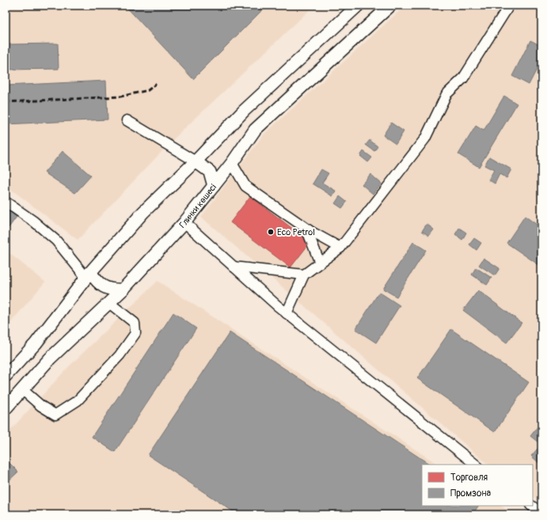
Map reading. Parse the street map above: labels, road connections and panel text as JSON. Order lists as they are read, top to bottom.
{
  "streets": {
    "main road": ["Глинки көшесі"]
  },
  "places": ["Eco Petrol"],
  "legend": ["Торговля", "Промзона"]
}
